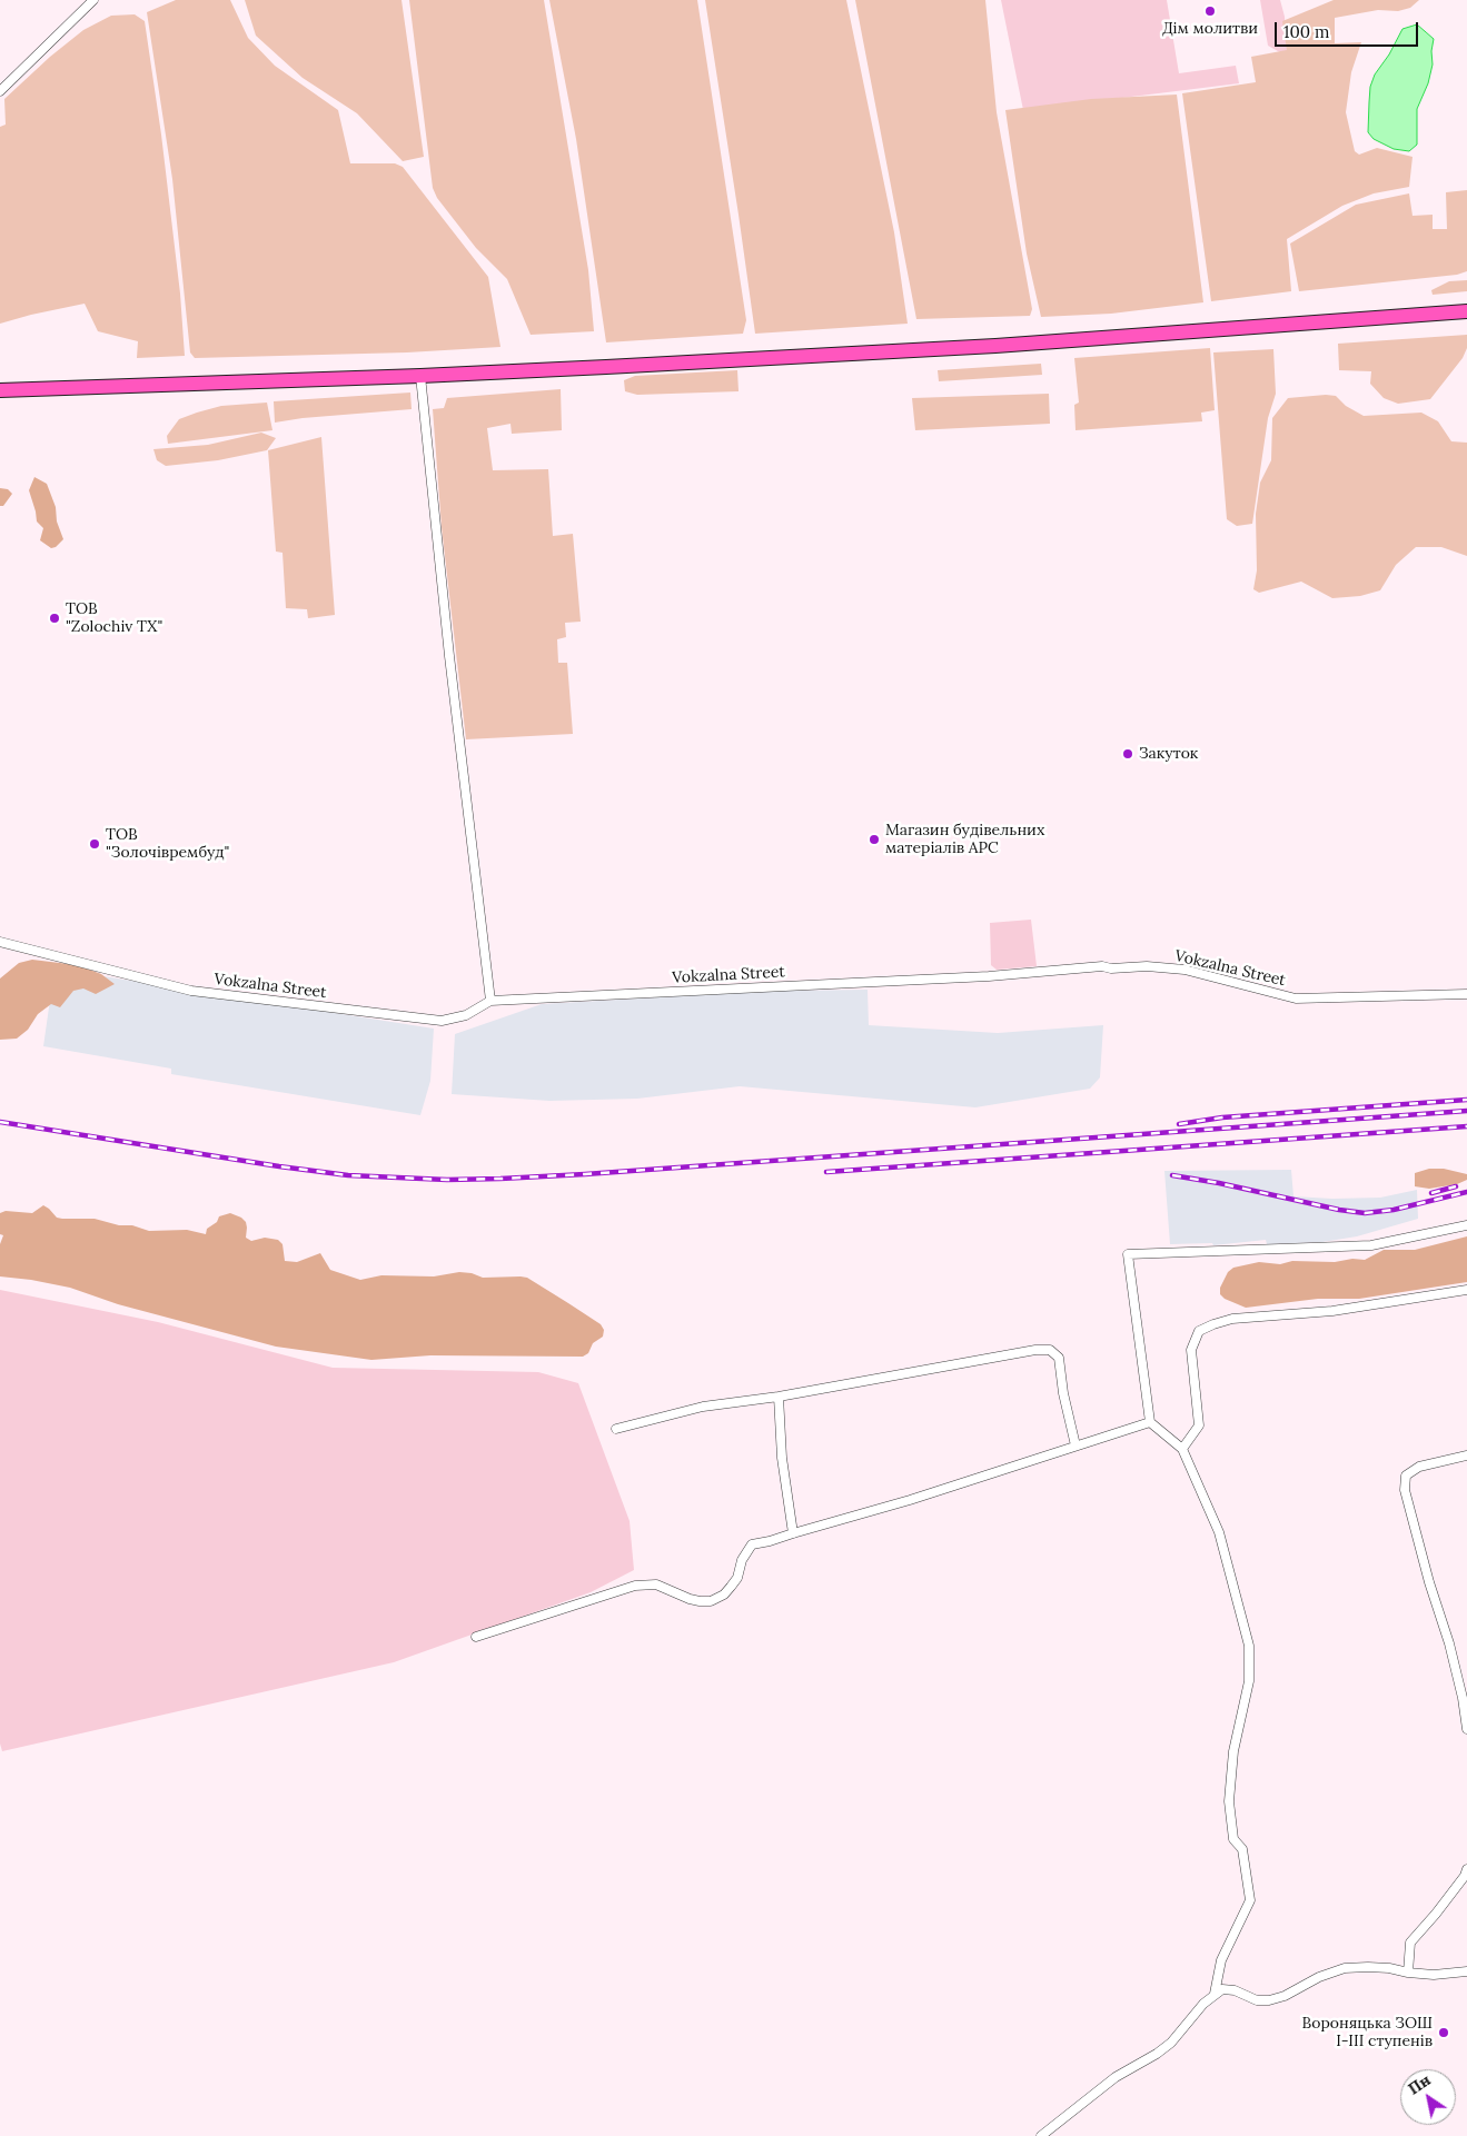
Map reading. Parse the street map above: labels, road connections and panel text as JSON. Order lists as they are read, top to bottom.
{
  "streets": {
    "street": ["Vokzalna Street"]
  },
  "places": [
    "Дім молитви",
    "ТОВ \"Zolochiv TX\"",
    "Закуток",
    "Магазин будівельних матеріалів APC",
    "ТОВ \"Золочіврембуд\"",
    "Вороняцька ЗОШ І-ІІІ ступенів"
  ],
  "scale_bar": "100 m",
  "north": "top left"
}
